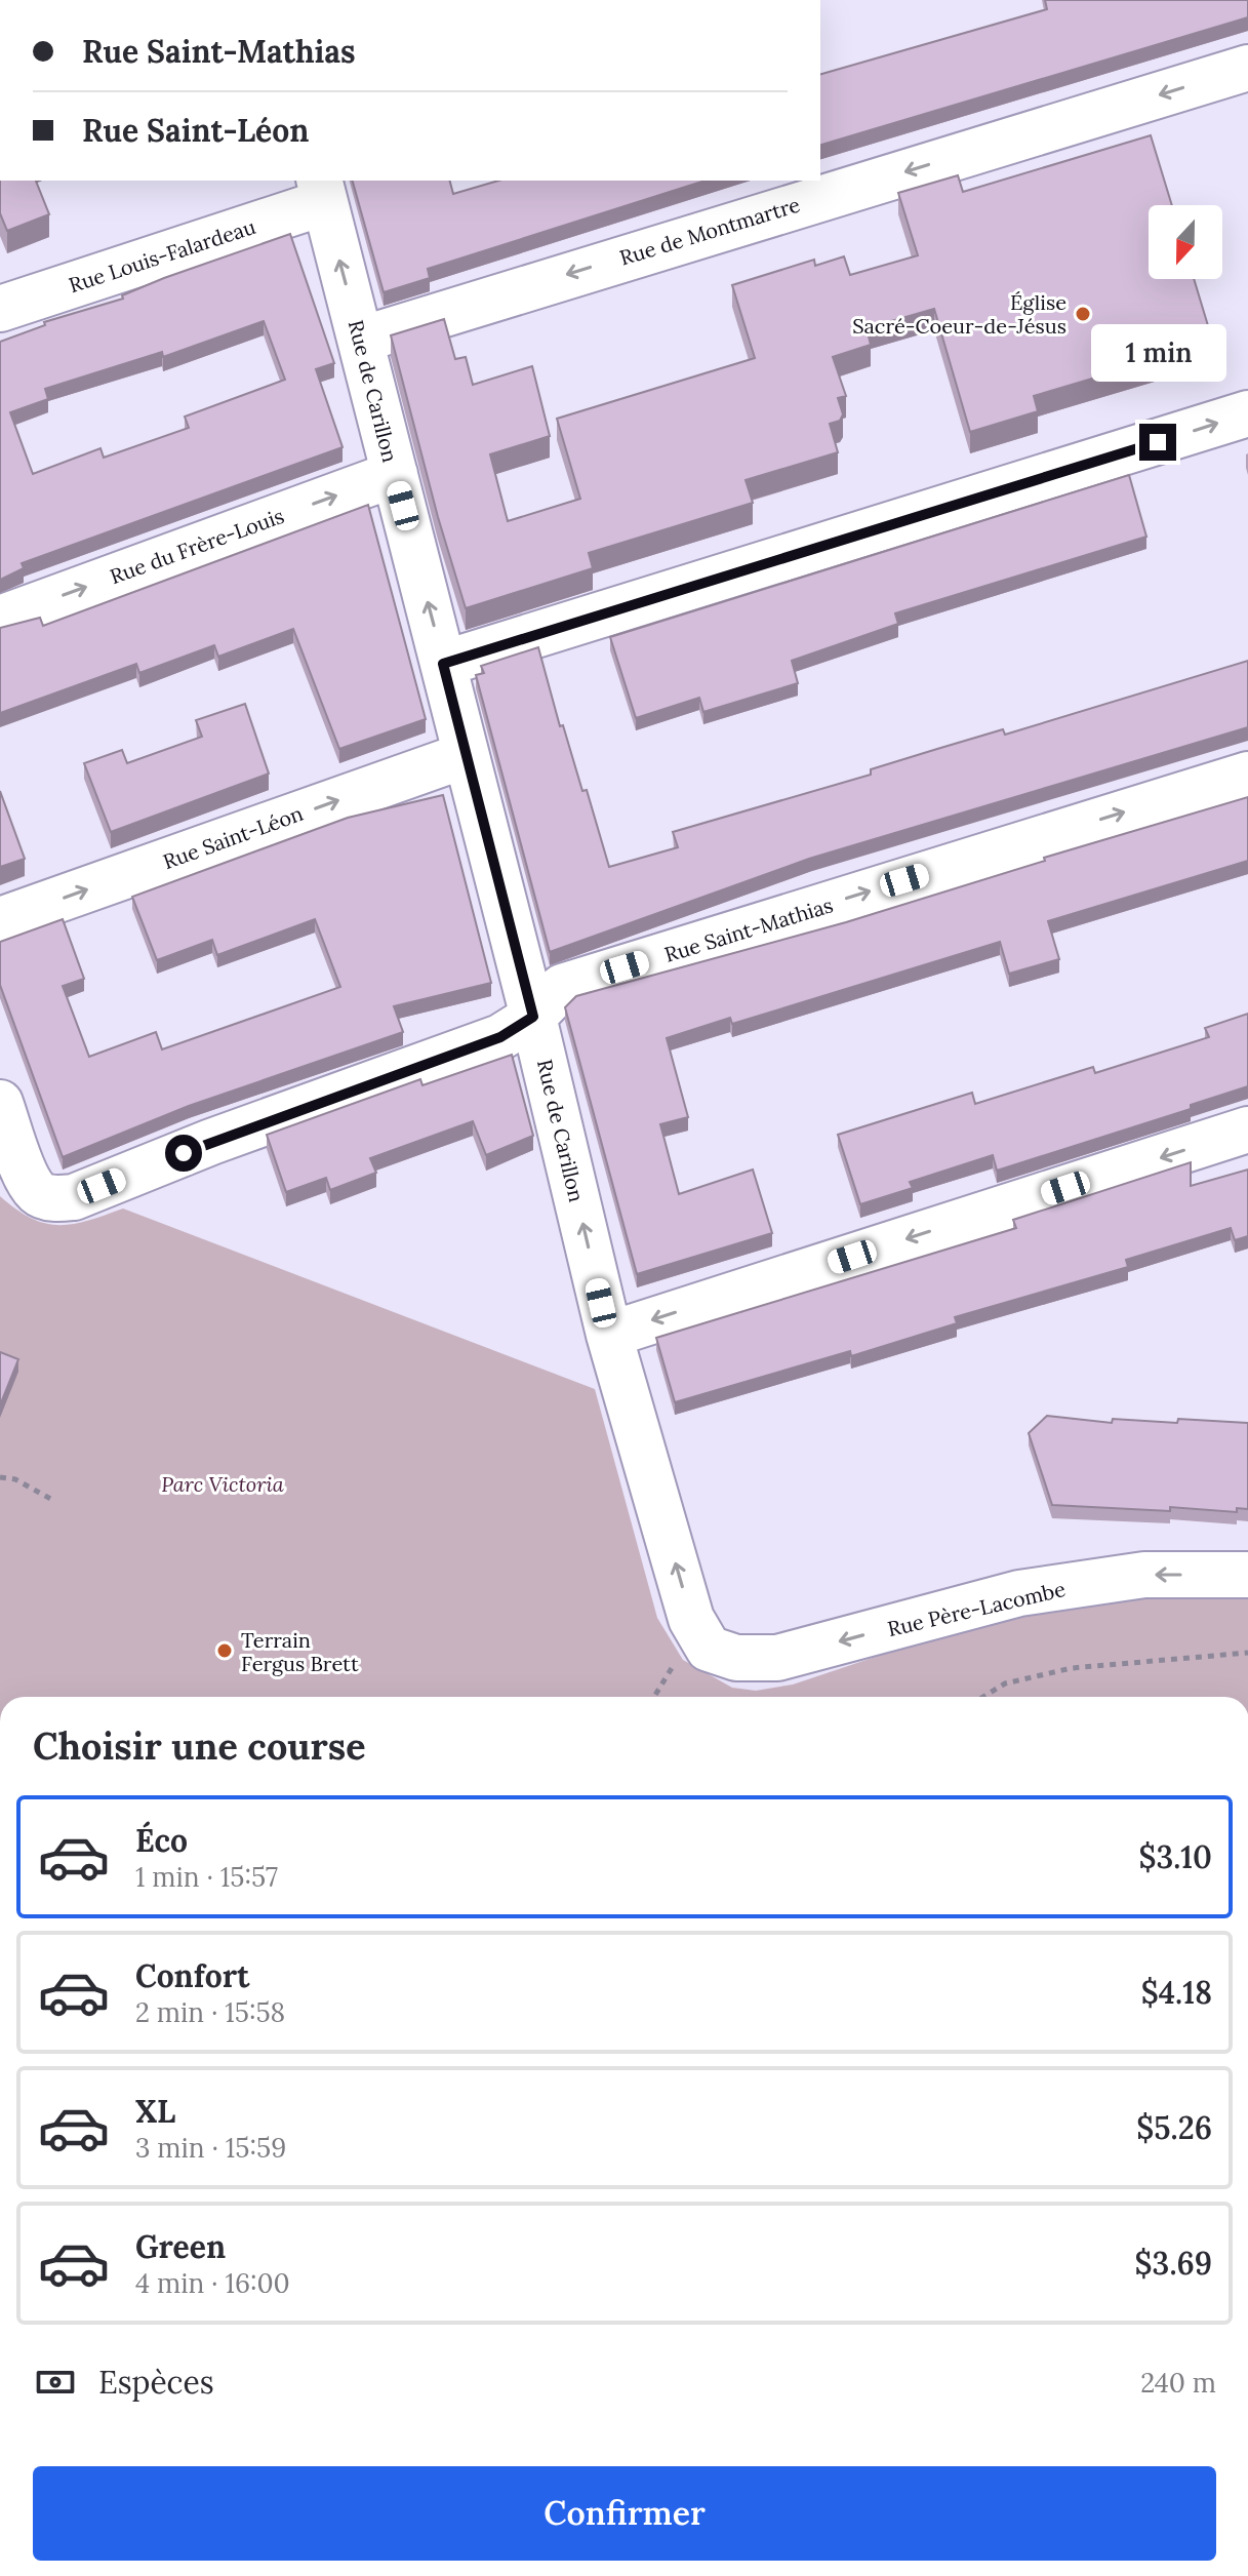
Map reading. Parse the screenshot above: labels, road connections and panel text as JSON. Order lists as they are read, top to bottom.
{
  "streets": {
    "street": [
      "Rue de Montmartre",
      "Rue Louis-Falardeau",
      "Rue de Carillon",
      "Rue du Frère-Louis",
      "Rue Saint-Léon",
      "Rue Saint-Mathias",
      "Rue Père-Lacombe"
    ]
  },
  "crossings": [
    ["Rue de Montmartre", "Rue de Carillon"],
    ["Rue Louis-Falardeau", "Rue de Carillon"],
    ["Rue de Carillon", "Rue du Frère-Louis"],
    ["Rue de Carillon", "Rue Saint-Léon"],
    ["Rue de Carillon", "Rue Saint-Mathias"],
    ["Rue de Carillon", "Rue Père-Lacombe"]
  ],
  "one_way": ["Rue de Carillon", "Rue du Frère-Louis", "Rue Saint-Léon"],
  "parks": ["Parc Victoria"],
  "places": ["Église Sacré-Coeur-de-Jésus", "Terrain Fergus Brett"],
  "north": "bottom",
  "page": {
    "banner": ["Rue Saint-Mathias", "Rue Saint-Léon"],
    "bubble": "1 min",
    "heading": "Choisir une course",
    "list": [
      {
        "name": "Éco",
        "note": "1 min · 15:57",
        "value": "$3.10"
      },
      {
        "name": "Confort",
        "note": "2 min · 15:58",
        "value": "$4.18"
      },
      {
        "name": "XL",
        "note": "3 min · 15:59",
        "value": "$5.26"
      },
      {
        "name": "Green",
        "note": "4 min · 16:00",
        "value": "$3.69"
      }
    ],
    "pay": ["Espèces", "240 m"],
    "buttons": "Confirmer"
  }
}
